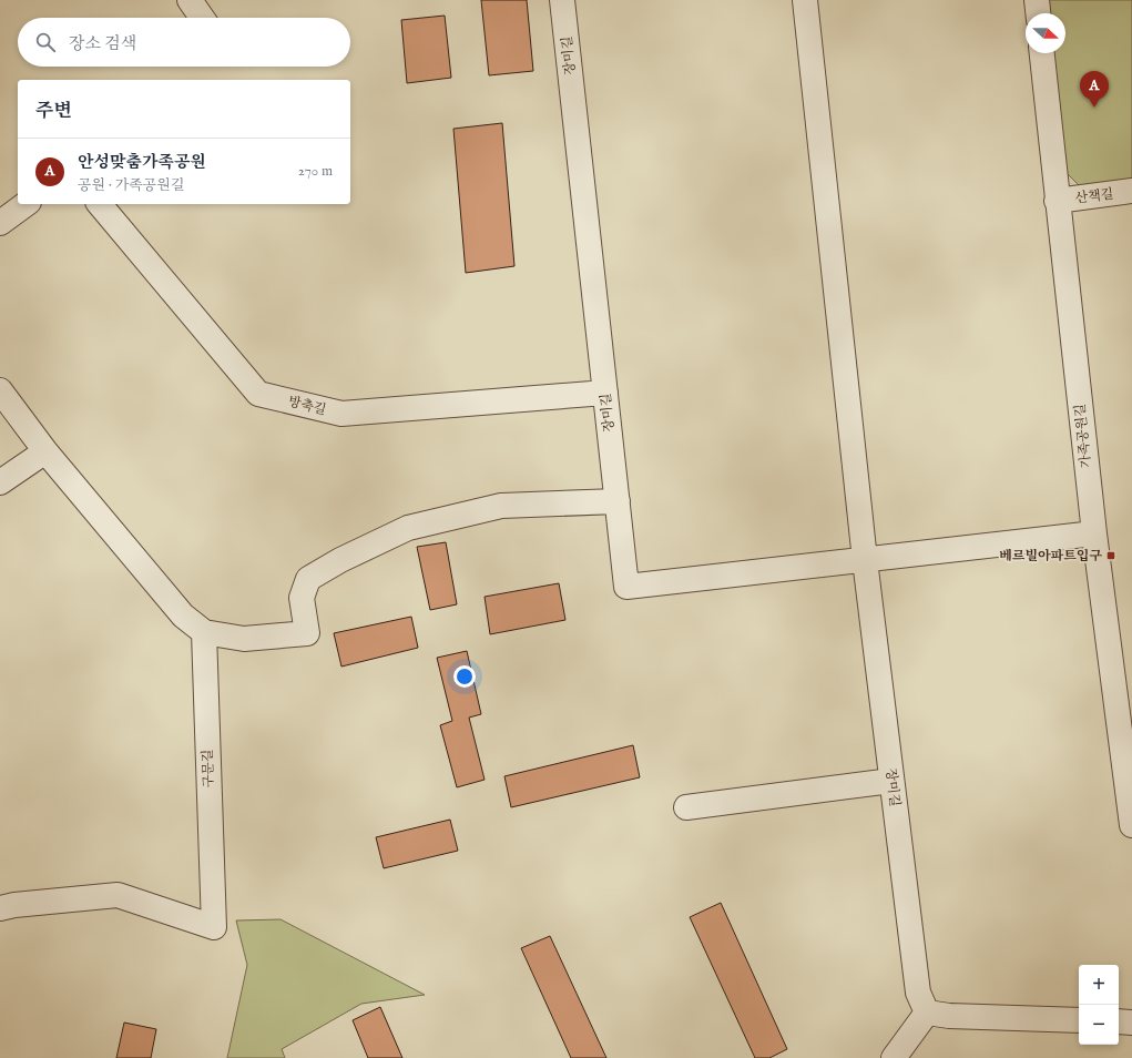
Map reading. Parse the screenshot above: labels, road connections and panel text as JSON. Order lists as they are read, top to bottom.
{
  "streets": {
    "street": [
      "장미길",
      "산책길",
      "방축길",
      "가족공원길",
      "구문길"
    ]
  },
  "crossings": [
    ["장미길", "방축길"],
    ["산책길", "가족공원길"]
  ],
  "places": {
    "transit": ["베르빌아파트입구"]
  },
  "north": "right",
  "page": {
    "search": "장소 검색",
    "pins": "A",
    "heading": "주변",
    "list": [
      {
        "mark": "A",
        "name": "안성맞춤가족공원",
        "note": "공원 · 가족공원길",
        "value": "270 m"
      }
    ],
    "map_buttons": ["+", "−"]
  }
}
